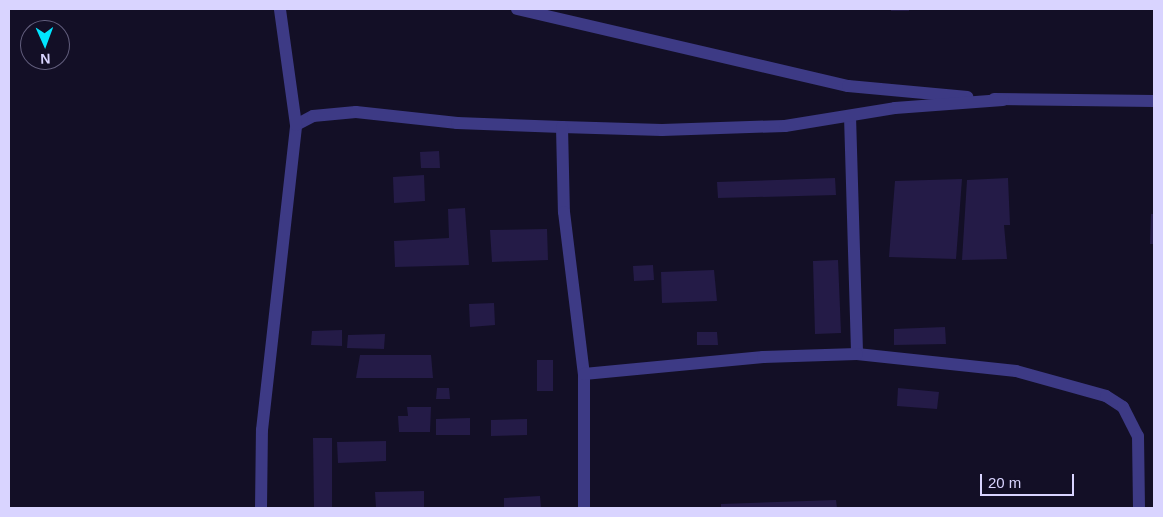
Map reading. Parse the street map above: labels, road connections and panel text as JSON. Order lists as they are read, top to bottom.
{
  "scale_bar": "20 m",
  "north": "bottom"
}
